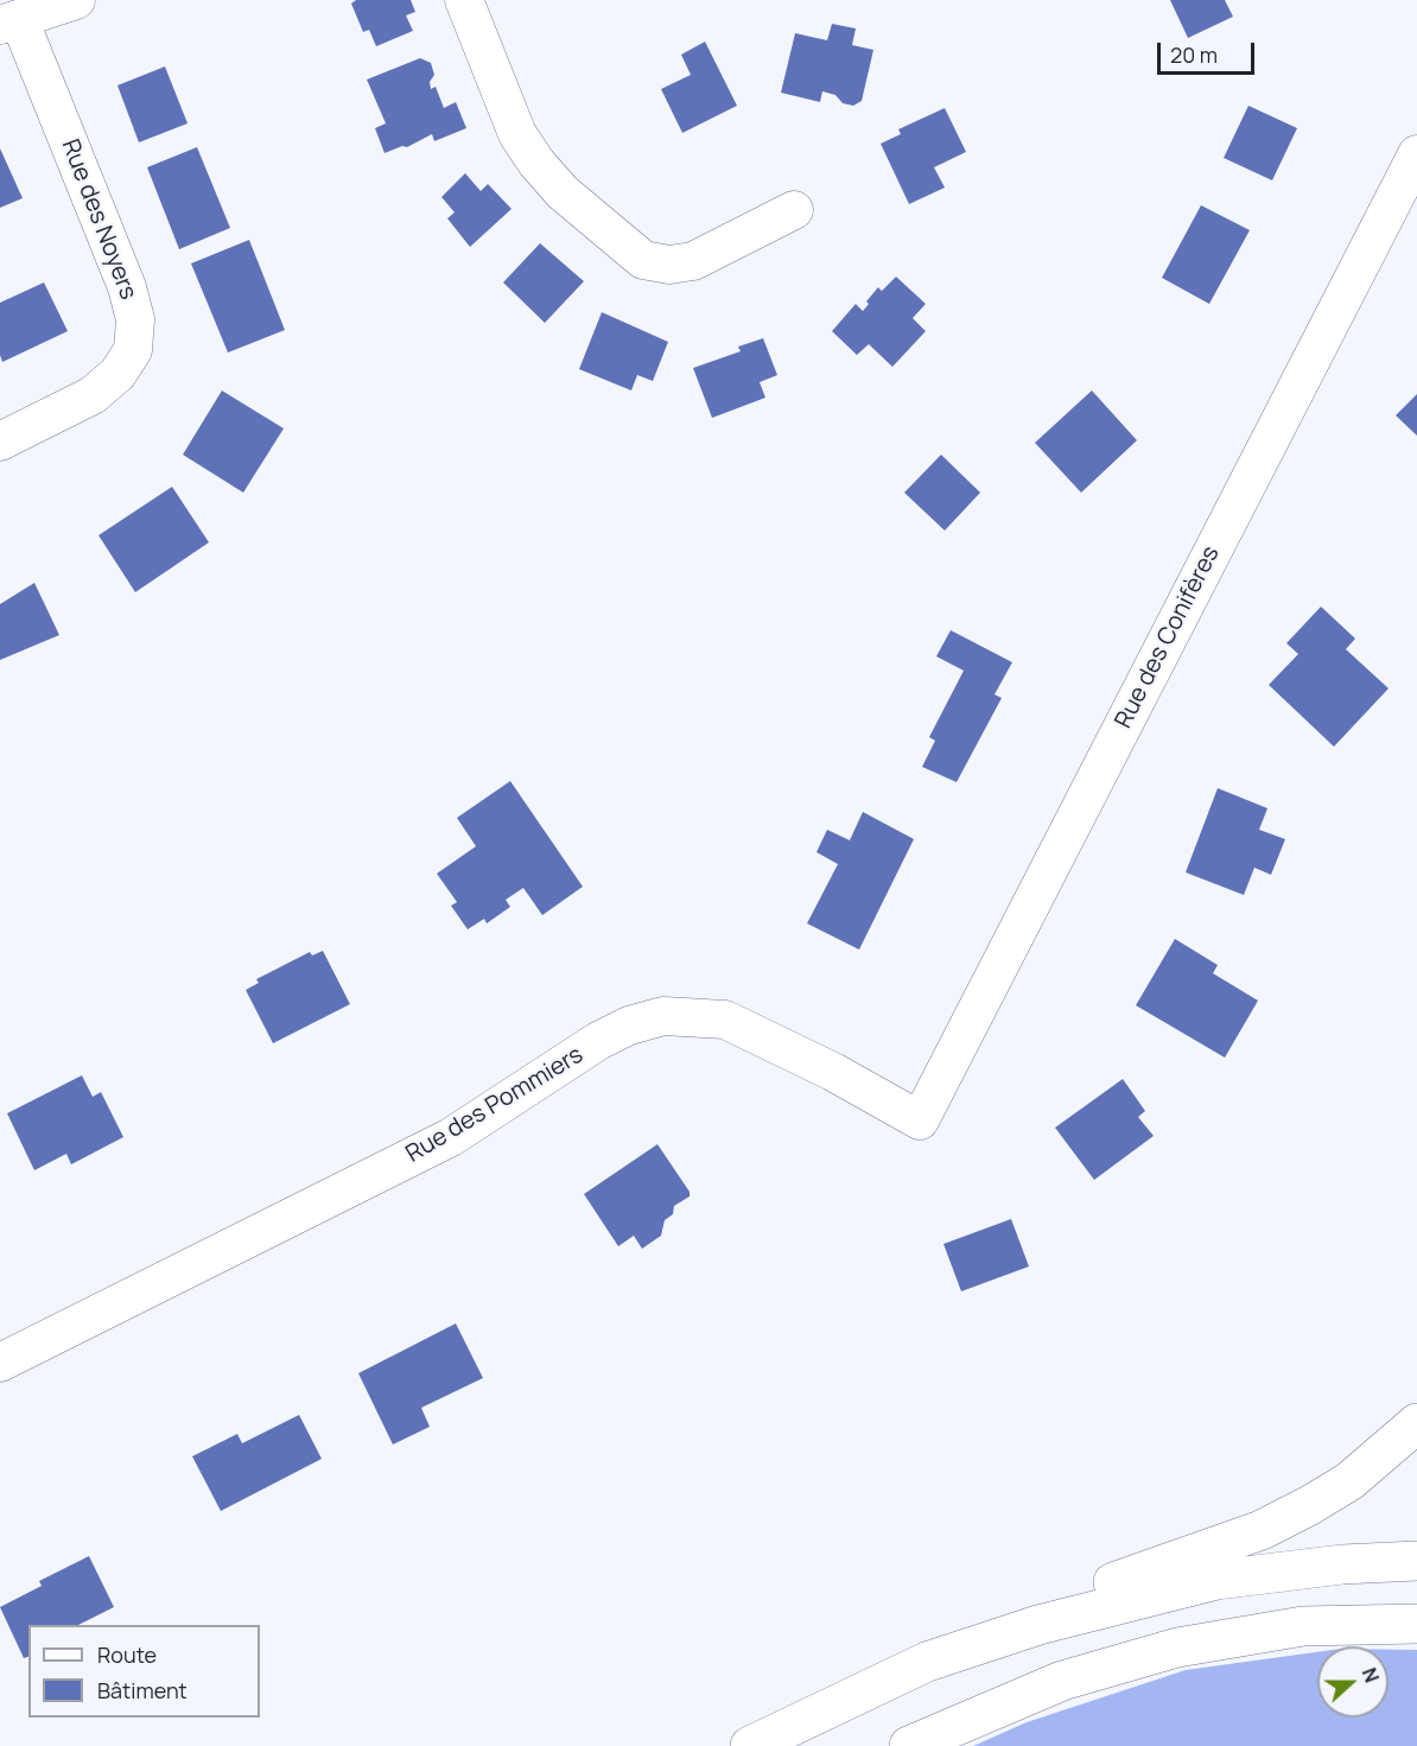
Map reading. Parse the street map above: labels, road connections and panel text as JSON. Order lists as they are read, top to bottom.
{
  "streets": {
    "street": ["Rue des Noyers", "Rue des Conifères", "Rue des Pommiers"]
  },
  "crossings": [
    ["Rue des Conifères", "Rue des Pommiers"]
  ],
  "legend": ["Route", "Bâtiment"],
  "scale_bar": "20 m",
  "north": "right"
}
